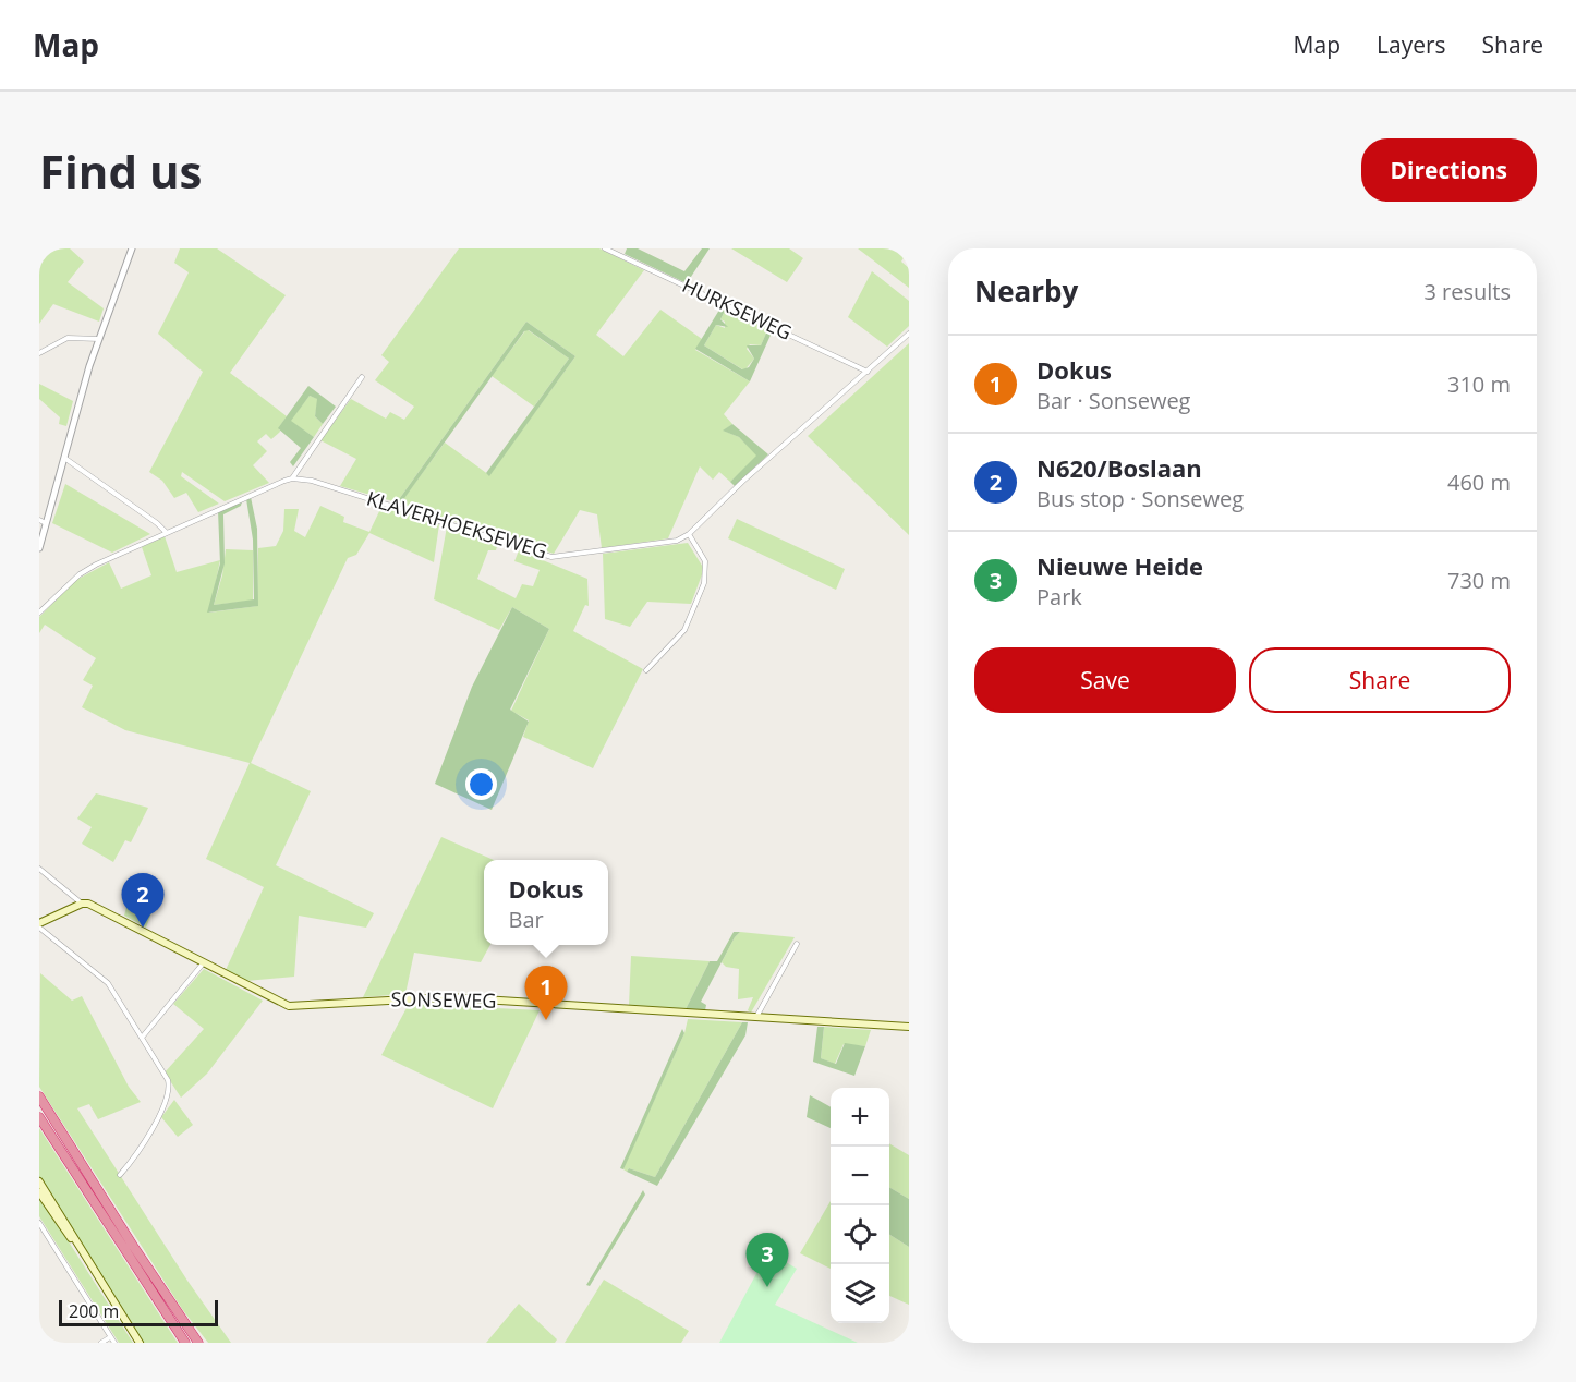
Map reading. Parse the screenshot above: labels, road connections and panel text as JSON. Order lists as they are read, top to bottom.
{
  "streets": {
    "main road": ["SONSEWEG"],
    "street": ["HURKSEWEG", "KLAVERHOEKSEWEG"]
  },
  "crossings": [
    ["HURKSEWEG", "KLAVERHOEKSEWEG"]
  ],
  "scale_bar": "200 m",
  "page": {
    "header": "Map",
    "nav": ["Map", "Layers", "Share"],
    "buttons": [
      "Directions",
      ["Save", "Share"]
    ],
    "title": "Find us",
    "heading": ["Nearby", "3 results"],
    "list": [
      {
        "mark": "1",
        "name": "Dokus",
        "note": "Bar · Sonseweg",
        "value": "310 m"
      },
      {
        "mark": "2",
        "name": "N620/Boslaan",
        "note": "Bus stop · Sonseweg",
        "value": "460 m"
      },
      {
        "mark": "3",
        "name": "Nieuwe Heide",
        "note": "Park",
        "value": "730 m"
      }
    ],
    "popup": ["Dokus", "Bar"],
    "pins": ["2", "1", "3"],
    "map_buttons": ["+", "−"],
    "scale": "200 m"
  }
}
